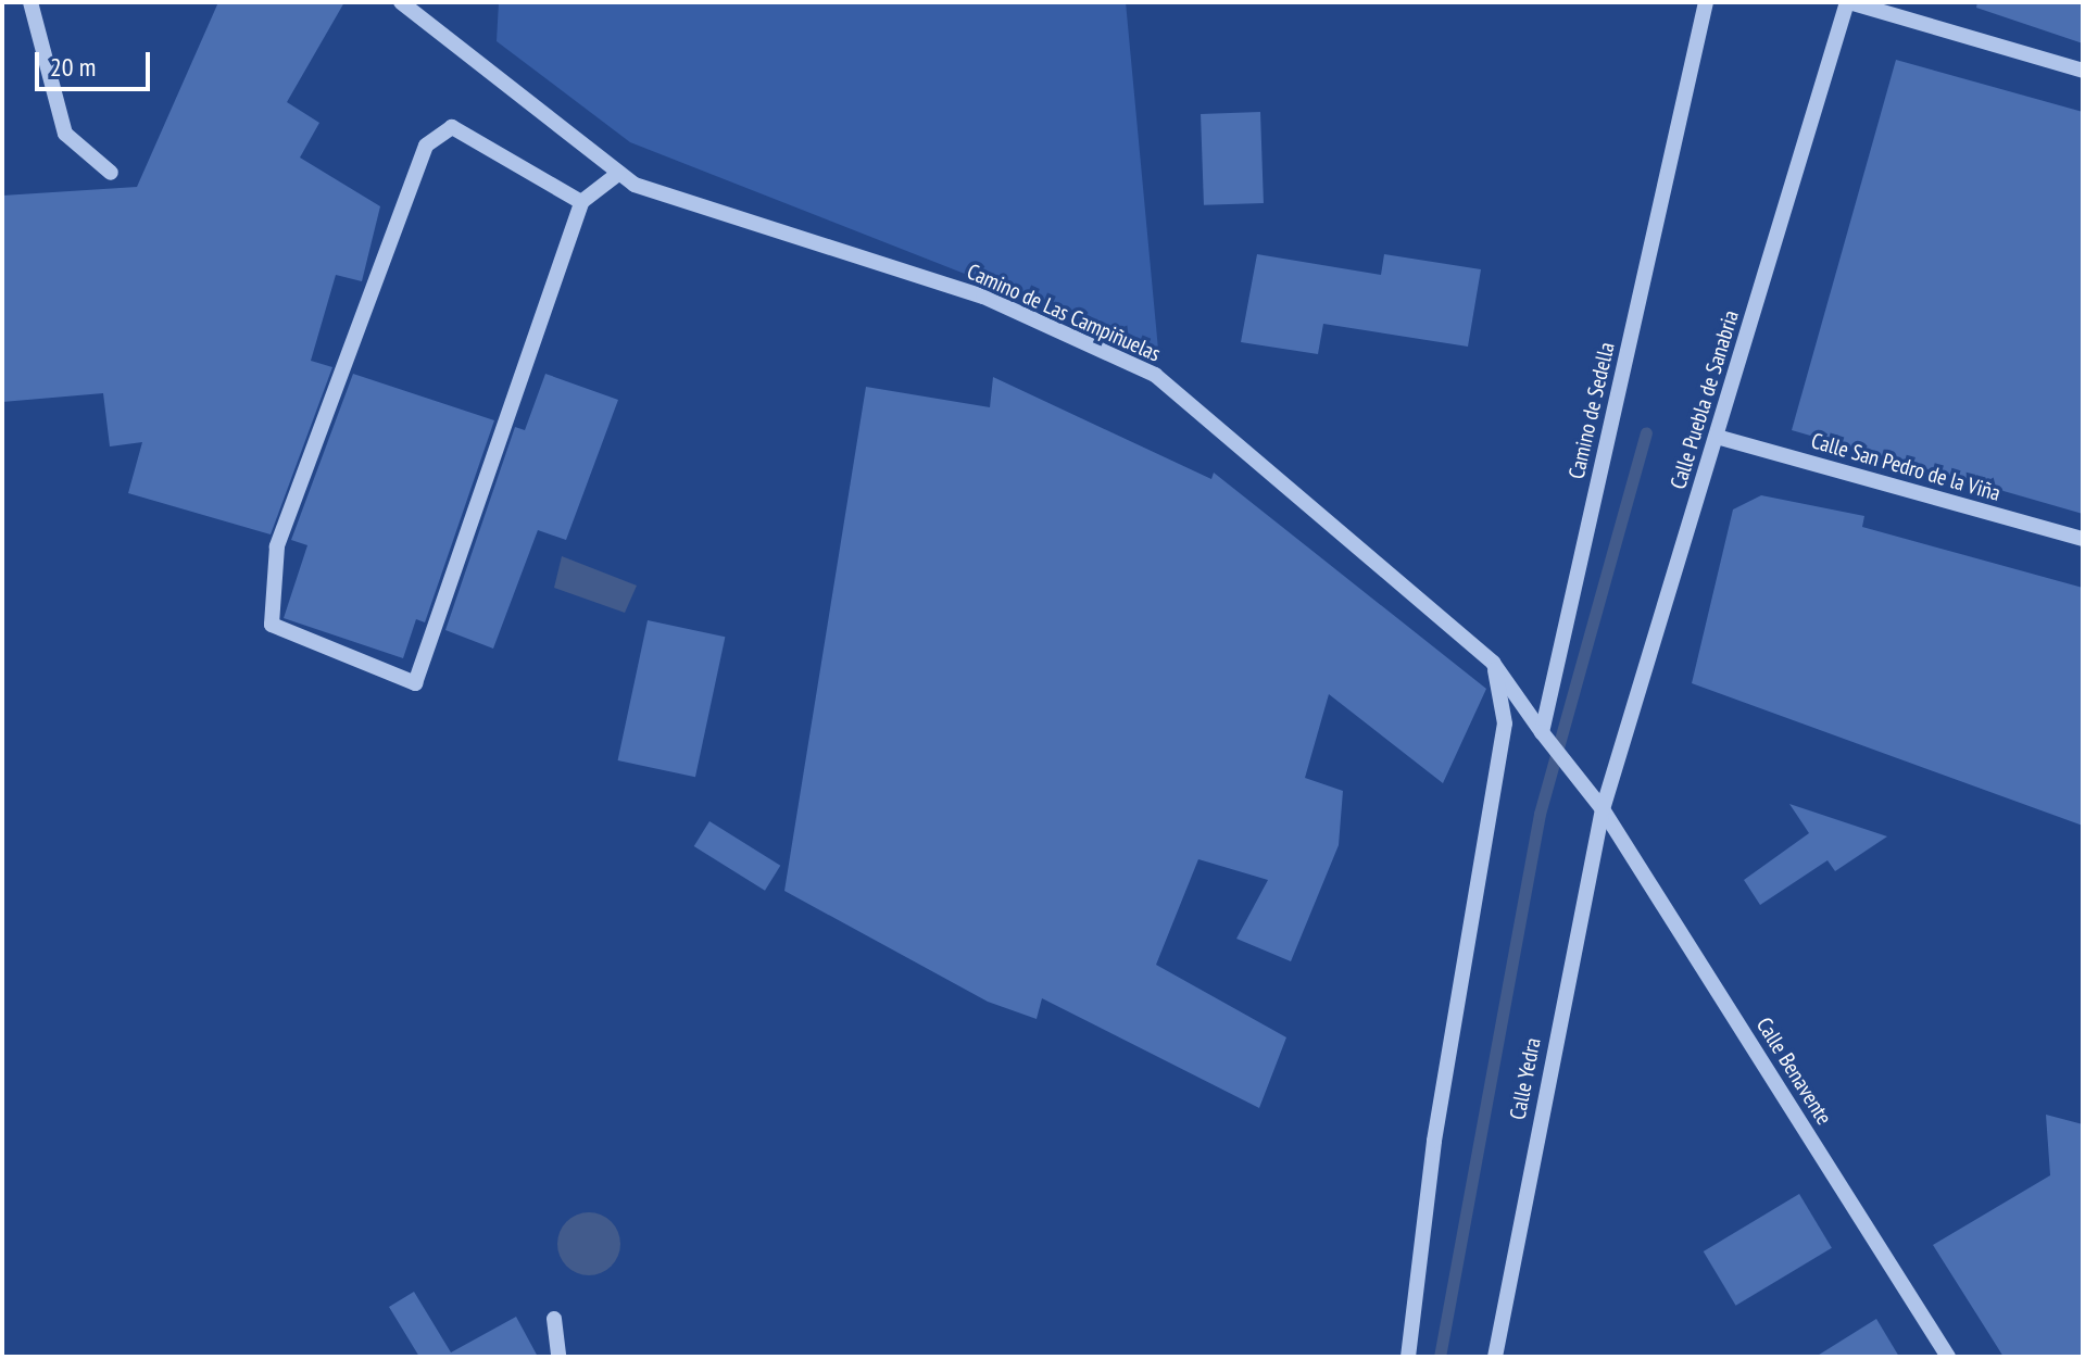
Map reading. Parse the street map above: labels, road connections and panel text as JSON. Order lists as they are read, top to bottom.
{
  "streets": {
    "street": [
      "Camino de Las Campiñuelas",
      "Calle Puebla de Sanabria",
      "Camino de Sedella",
      "Calle San Pedro de la Viña",
      "Calle Benavente",
      "Calle Yedra"
    ]
  },
  "crossings": [
    ["Camino de Las Campiñuelas", "Camino de Sedella"],
    ["Calle Puebla de Sanabria", "Calle San Pedro de la Viña"],
    ["Calle Puebla de Sanabria", "Calle Benavente"],
    ["Calle Puebla de Sanabria", "Calle Yedra"],
    ["Calle Benavente", "Calle Yedra"]
  ],
  "scale_bar": "20 m"
}
